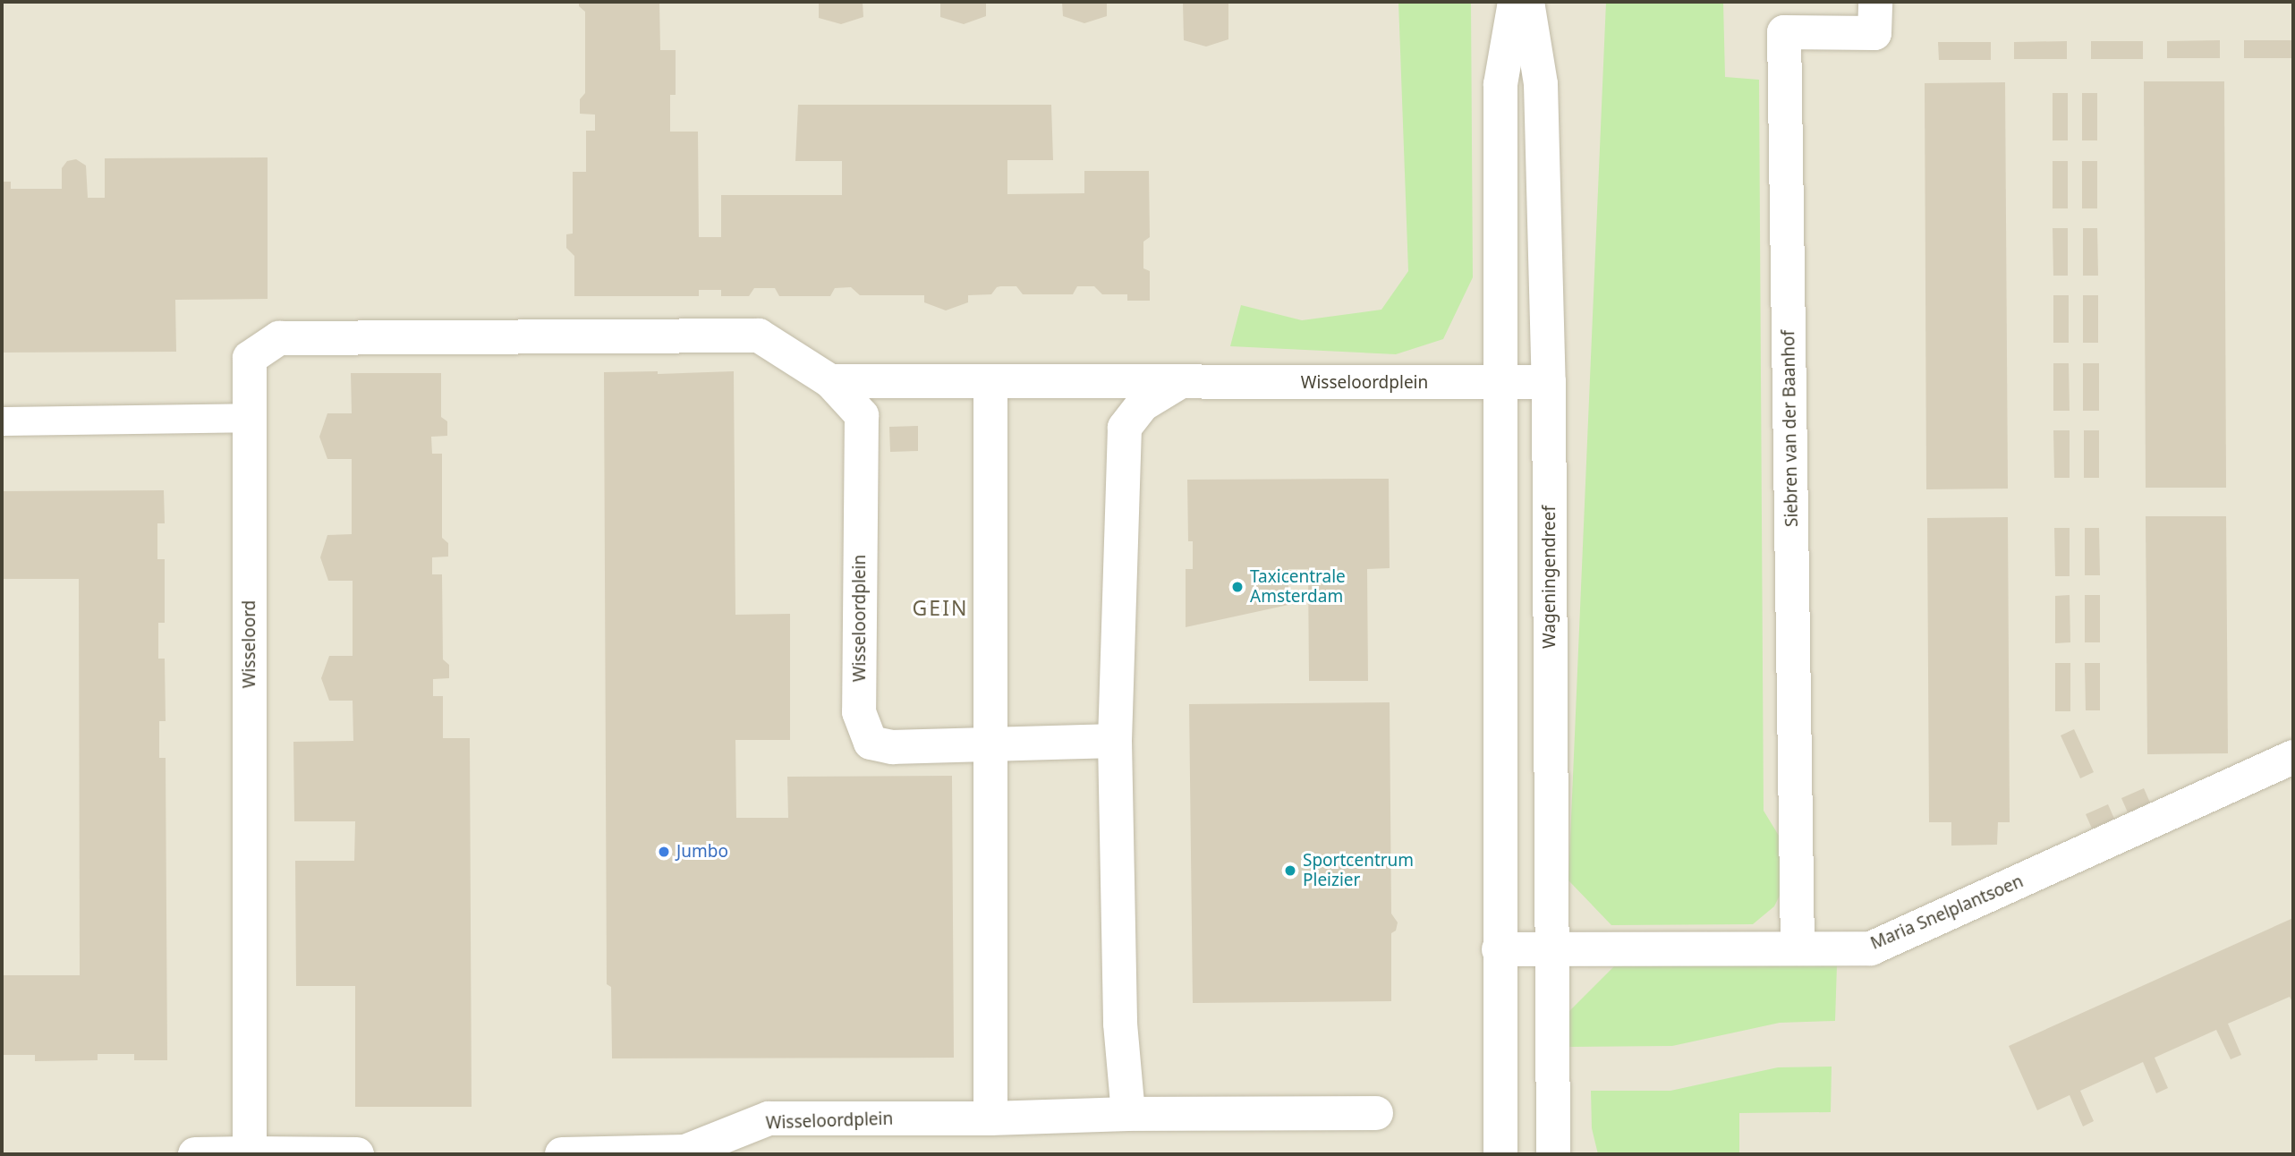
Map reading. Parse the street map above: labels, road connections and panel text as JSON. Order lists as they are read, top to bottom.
{
  "streets": {
    "street": [
      "Wisseloordplein",
      "Siebren van der Baanhof",
      "Wageningendreef",
      "Wisseloord",
      "Maria Snelplantsoen"
    ]
  },
  "crossings": [
    ["Wisseloordplein", "Wageningendreef"],
    ["Wisseloordplein", "Wisseloord"],
    ["Siebren van der Baanhof", "Maria Snelplantsoen"],
    ["Wageningendreef", "Maria Snelplantsoen"]
  ],
  "districts": ["GEIN"],
  "places": ["Taxicentrale Amsterdam", "Jumbo", "Sportcentrum Pleizier"]
}
